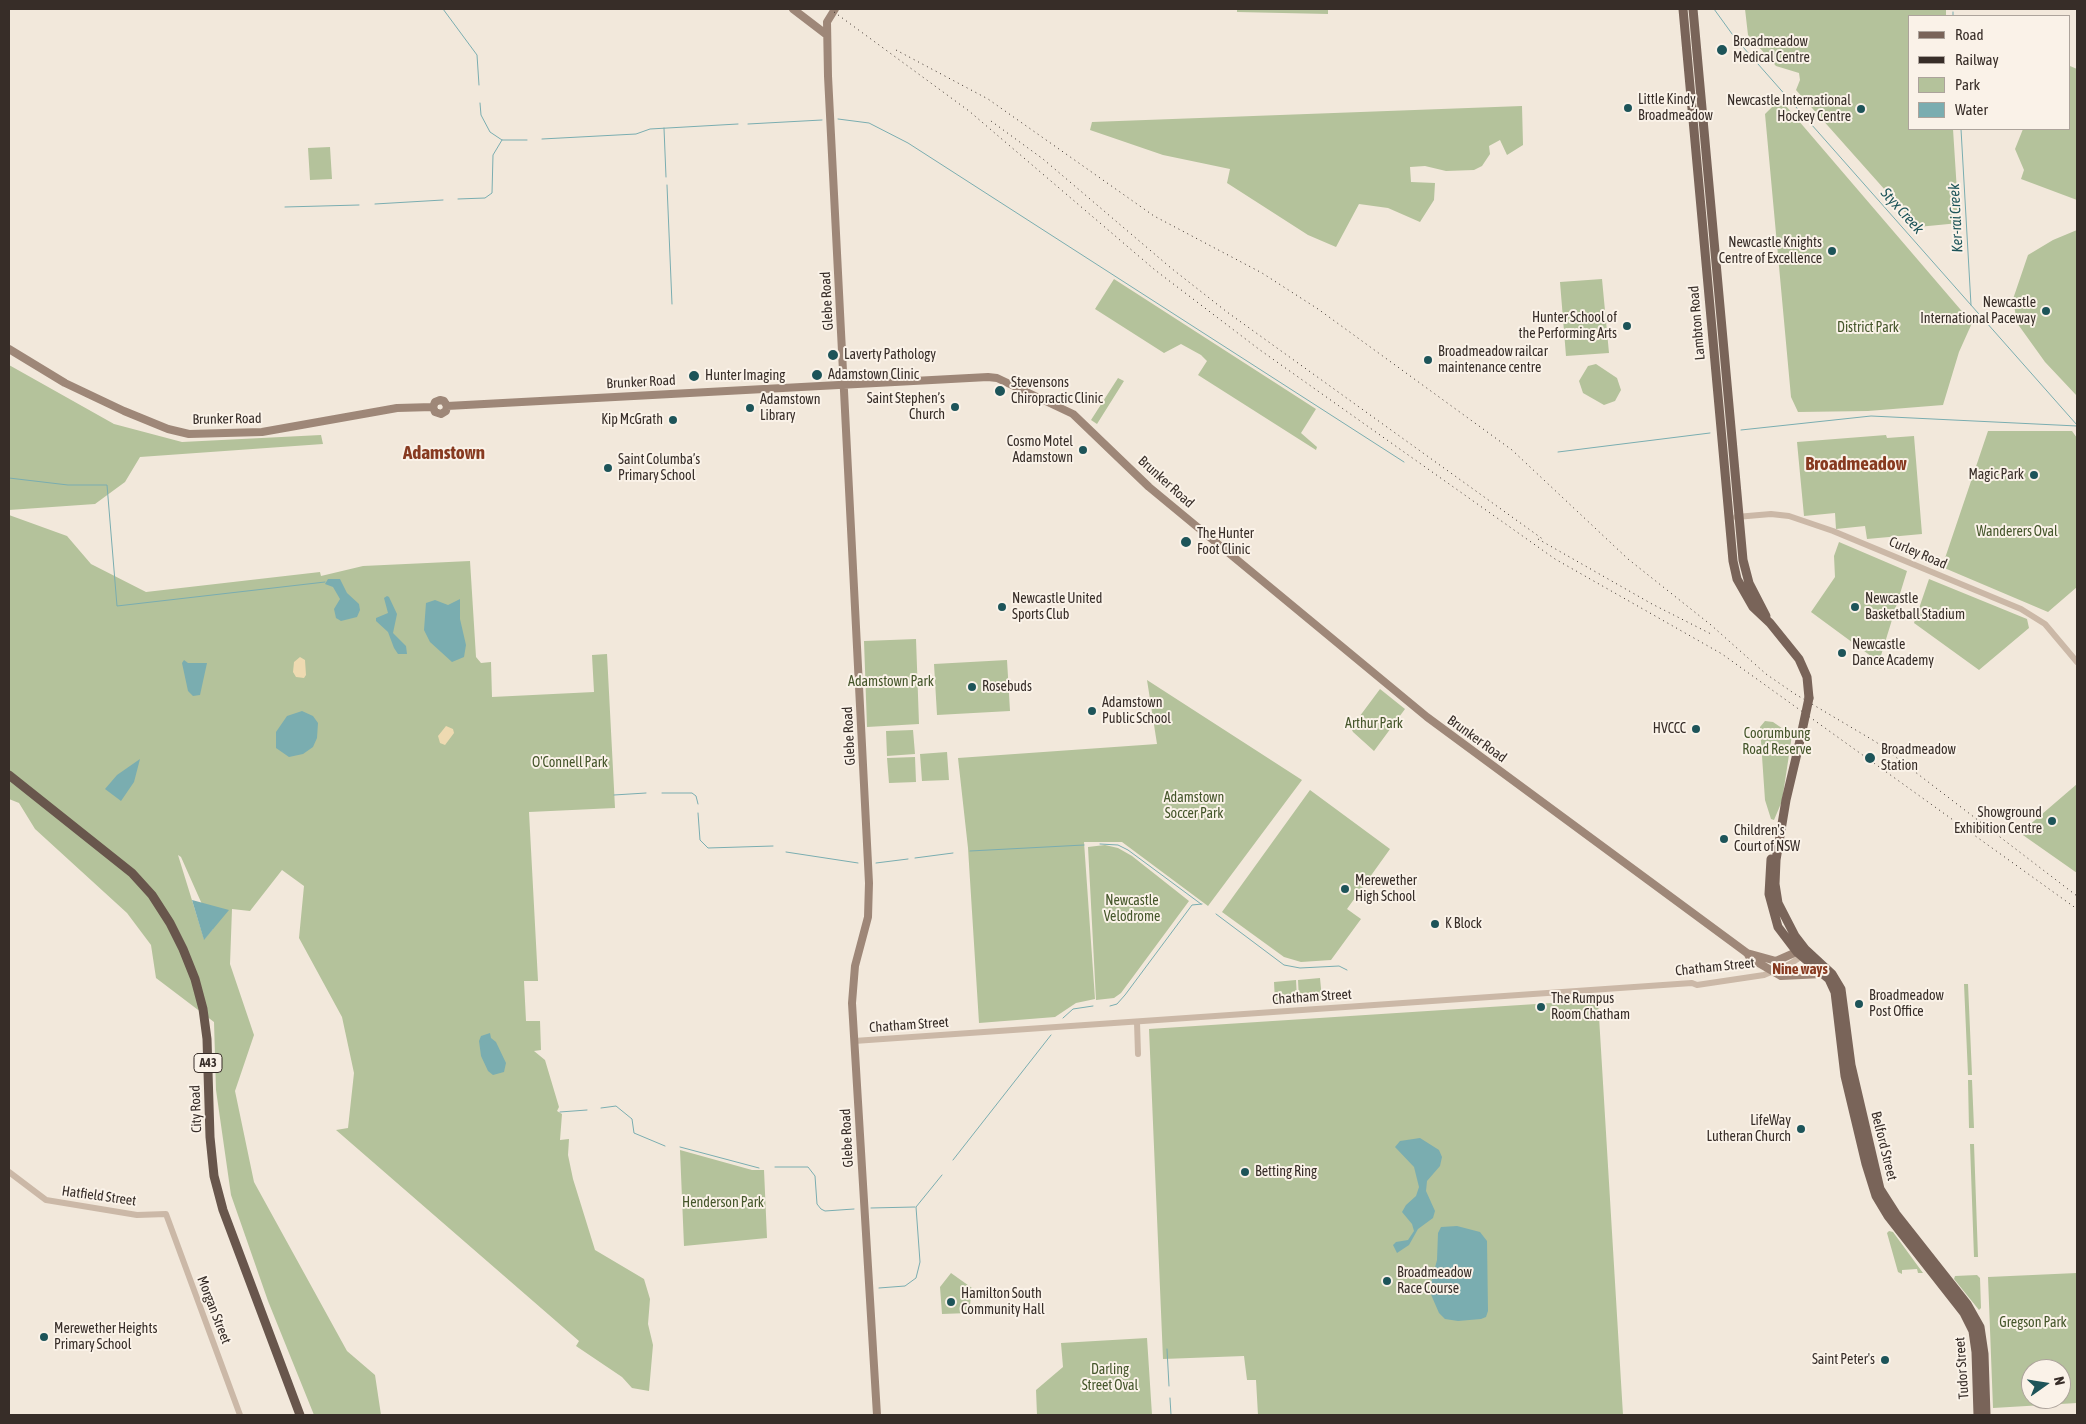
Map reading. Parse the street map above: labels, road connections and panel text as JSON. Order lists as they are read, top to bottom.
{
  "streets": {
    "highway": ["A43", "City Road"],
    "main road": [
      "Glebe Road",
      "Lambton Road",
      "Brunker Road",
      "Chatham Street",
      "Belford Street",
      "Tudor Street"
    ],
    "street": ["Curley Road", "Hatfield Street", "Morgan Street"]
  },
  "crossings": [
    ["Glebe Road", "Brunker Road"],
    ["Glebe Road", "Chatham Street"],
    ["Lambton Road", "Brunker Road"],
    ["Lambton Road", "Curley Road"],
    ["Lambton Road", "Chatham Street"],
    ["Lambton Road", "Belford Street"],
    ["Brunker Road", "Chatham Street"],
    ["Brunker Road", "Belford Street"],
    ["Chatham Street", "Belford Street"],
    ["Belford Street", "Tudor Street"],
    ["Hatfield Street", "Morgan Street"]
  ],
  "districts": ["Adamstown", "Broadmeadow", "Nine ways"],
  "water": ["Styx Creek", "Ker-rai Creek"],
  "parks": [
    "District Park",
    "Wanderers Oval",
    "Adamstown Park",
    "Arthur Park",
    "Coorumbung Road Reserve",
    "O'Connell Park",
    "Adamstown Soccer Park",
    "Newcastle Velodrome",
    "Henderson Park",
    "Gregson Park",
    "Darling Street Oval"
  ],
  "places": [
    "Broadmeadow Medical Centre",
    "Little Kindy Broadmeadow",
    "Newcastle International Hockey Centre",
    "Newcastle Knights Centre of Excellence",
    "Newcastle International Paceway",
    "Hunter School of the Performing Arts",
    "Laverty Pathology",
    "Broadmeadow railcar maintenance centre",
    "Adamstown Clinic",
    "Hunter Imaging",
    "Stevensons Chiropractic Clinic",
    "Saint Stephen’s Church",
    "Adamstown Library",
    "Kip McGrath",
    "Cosmo Motel Adamstown",
    "Saint Columba’s Primary School",
    "Magic Park",
    "The Hunter Foot Clinic",
    "Newcastle United Sports Club",
    "Newcastle Basketball Stadium",
    "Newcastle Dance Academy",
    "Rosebuds",
    "Adamstown Public School",
    "HVCCC",
    "Broadmeadow Station",
    "Showground Exhibition Centre",
    "Children's Court of NSW",
    "Merewether High School",
    "K Block",
    "Broadmeadow Post Office",
    "The Rumpus Room Chatham",
    "LifeWay Lutheran Church",
    "Betting Ring",
    "Broadmeadow Race Course",
    "Hamilton South Community Hall",
    "Merewether Heights Primary School",
    "Saint Peter's"
  ],
  "legend": [
    "Road",
    "Railway",
    "Park",
    "Water"
  ],
  "north": "right"
}
